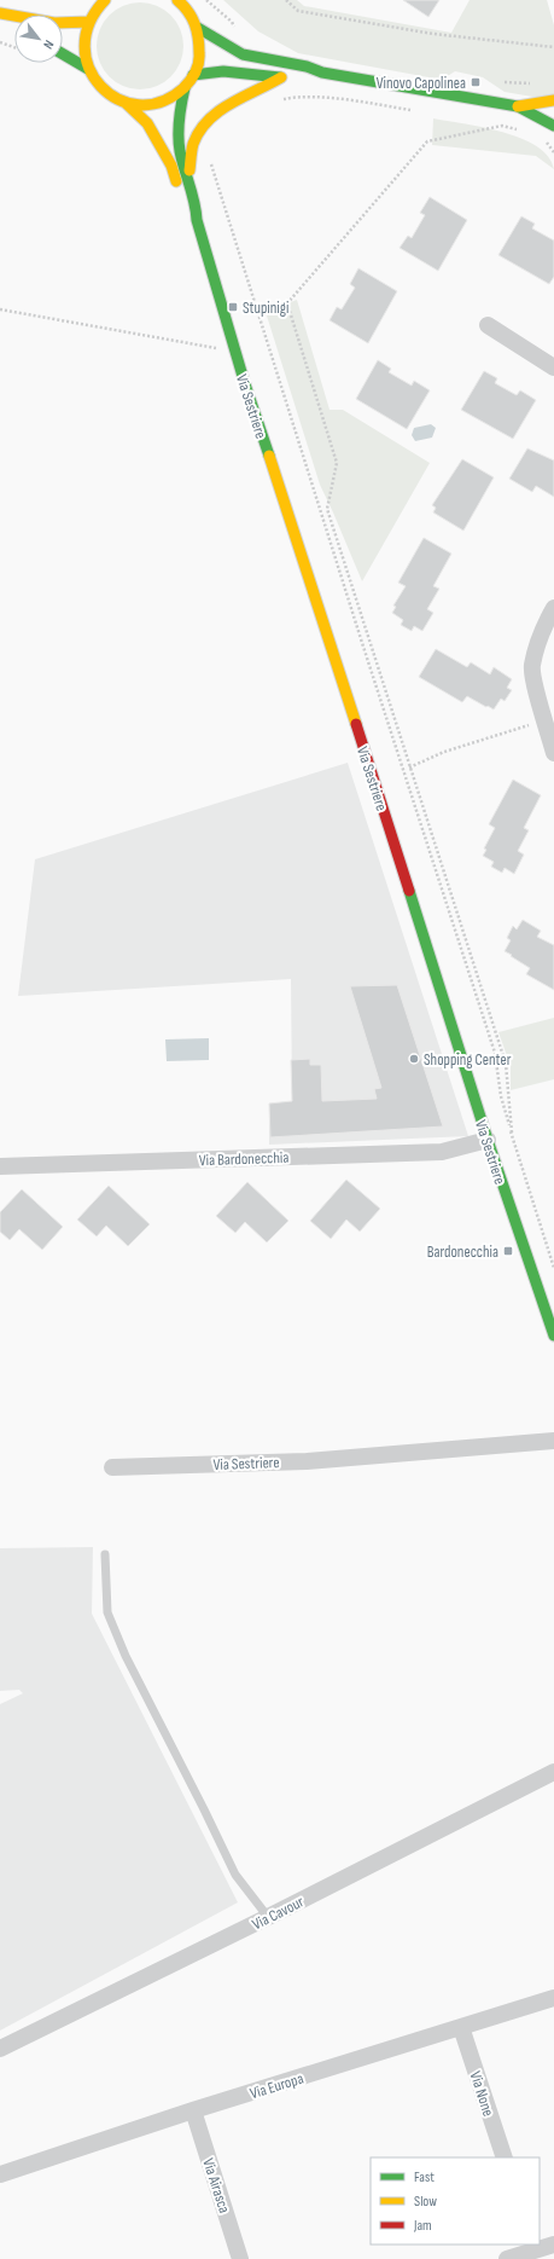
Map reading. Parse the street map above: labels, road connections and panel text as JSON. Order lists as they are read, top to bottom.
{
  "streets": {
    "main road": ["Via Sestriere"],
    "street": [
      "Via Bardonecchia",
      "Via Cavour",
      "Via Europa",
      "Via None",
      "Via Airasca"
    ]
  },
  "crossings": [
    ["Via Sestriere", "Via Bardonecchia"],
    ["Via Europa", "Via None"],
    ["Via Europa", "Via Airasca"]
  ],
  "places": {
    "transit": ["Vinovo Capolinea", "Stupinigi", "Bardonecchia"],
    "other": ["Shopping Center"]
  },
  "legend": ["Fast", "Slow", "Jam"],
  "north": "bottom right"
}
